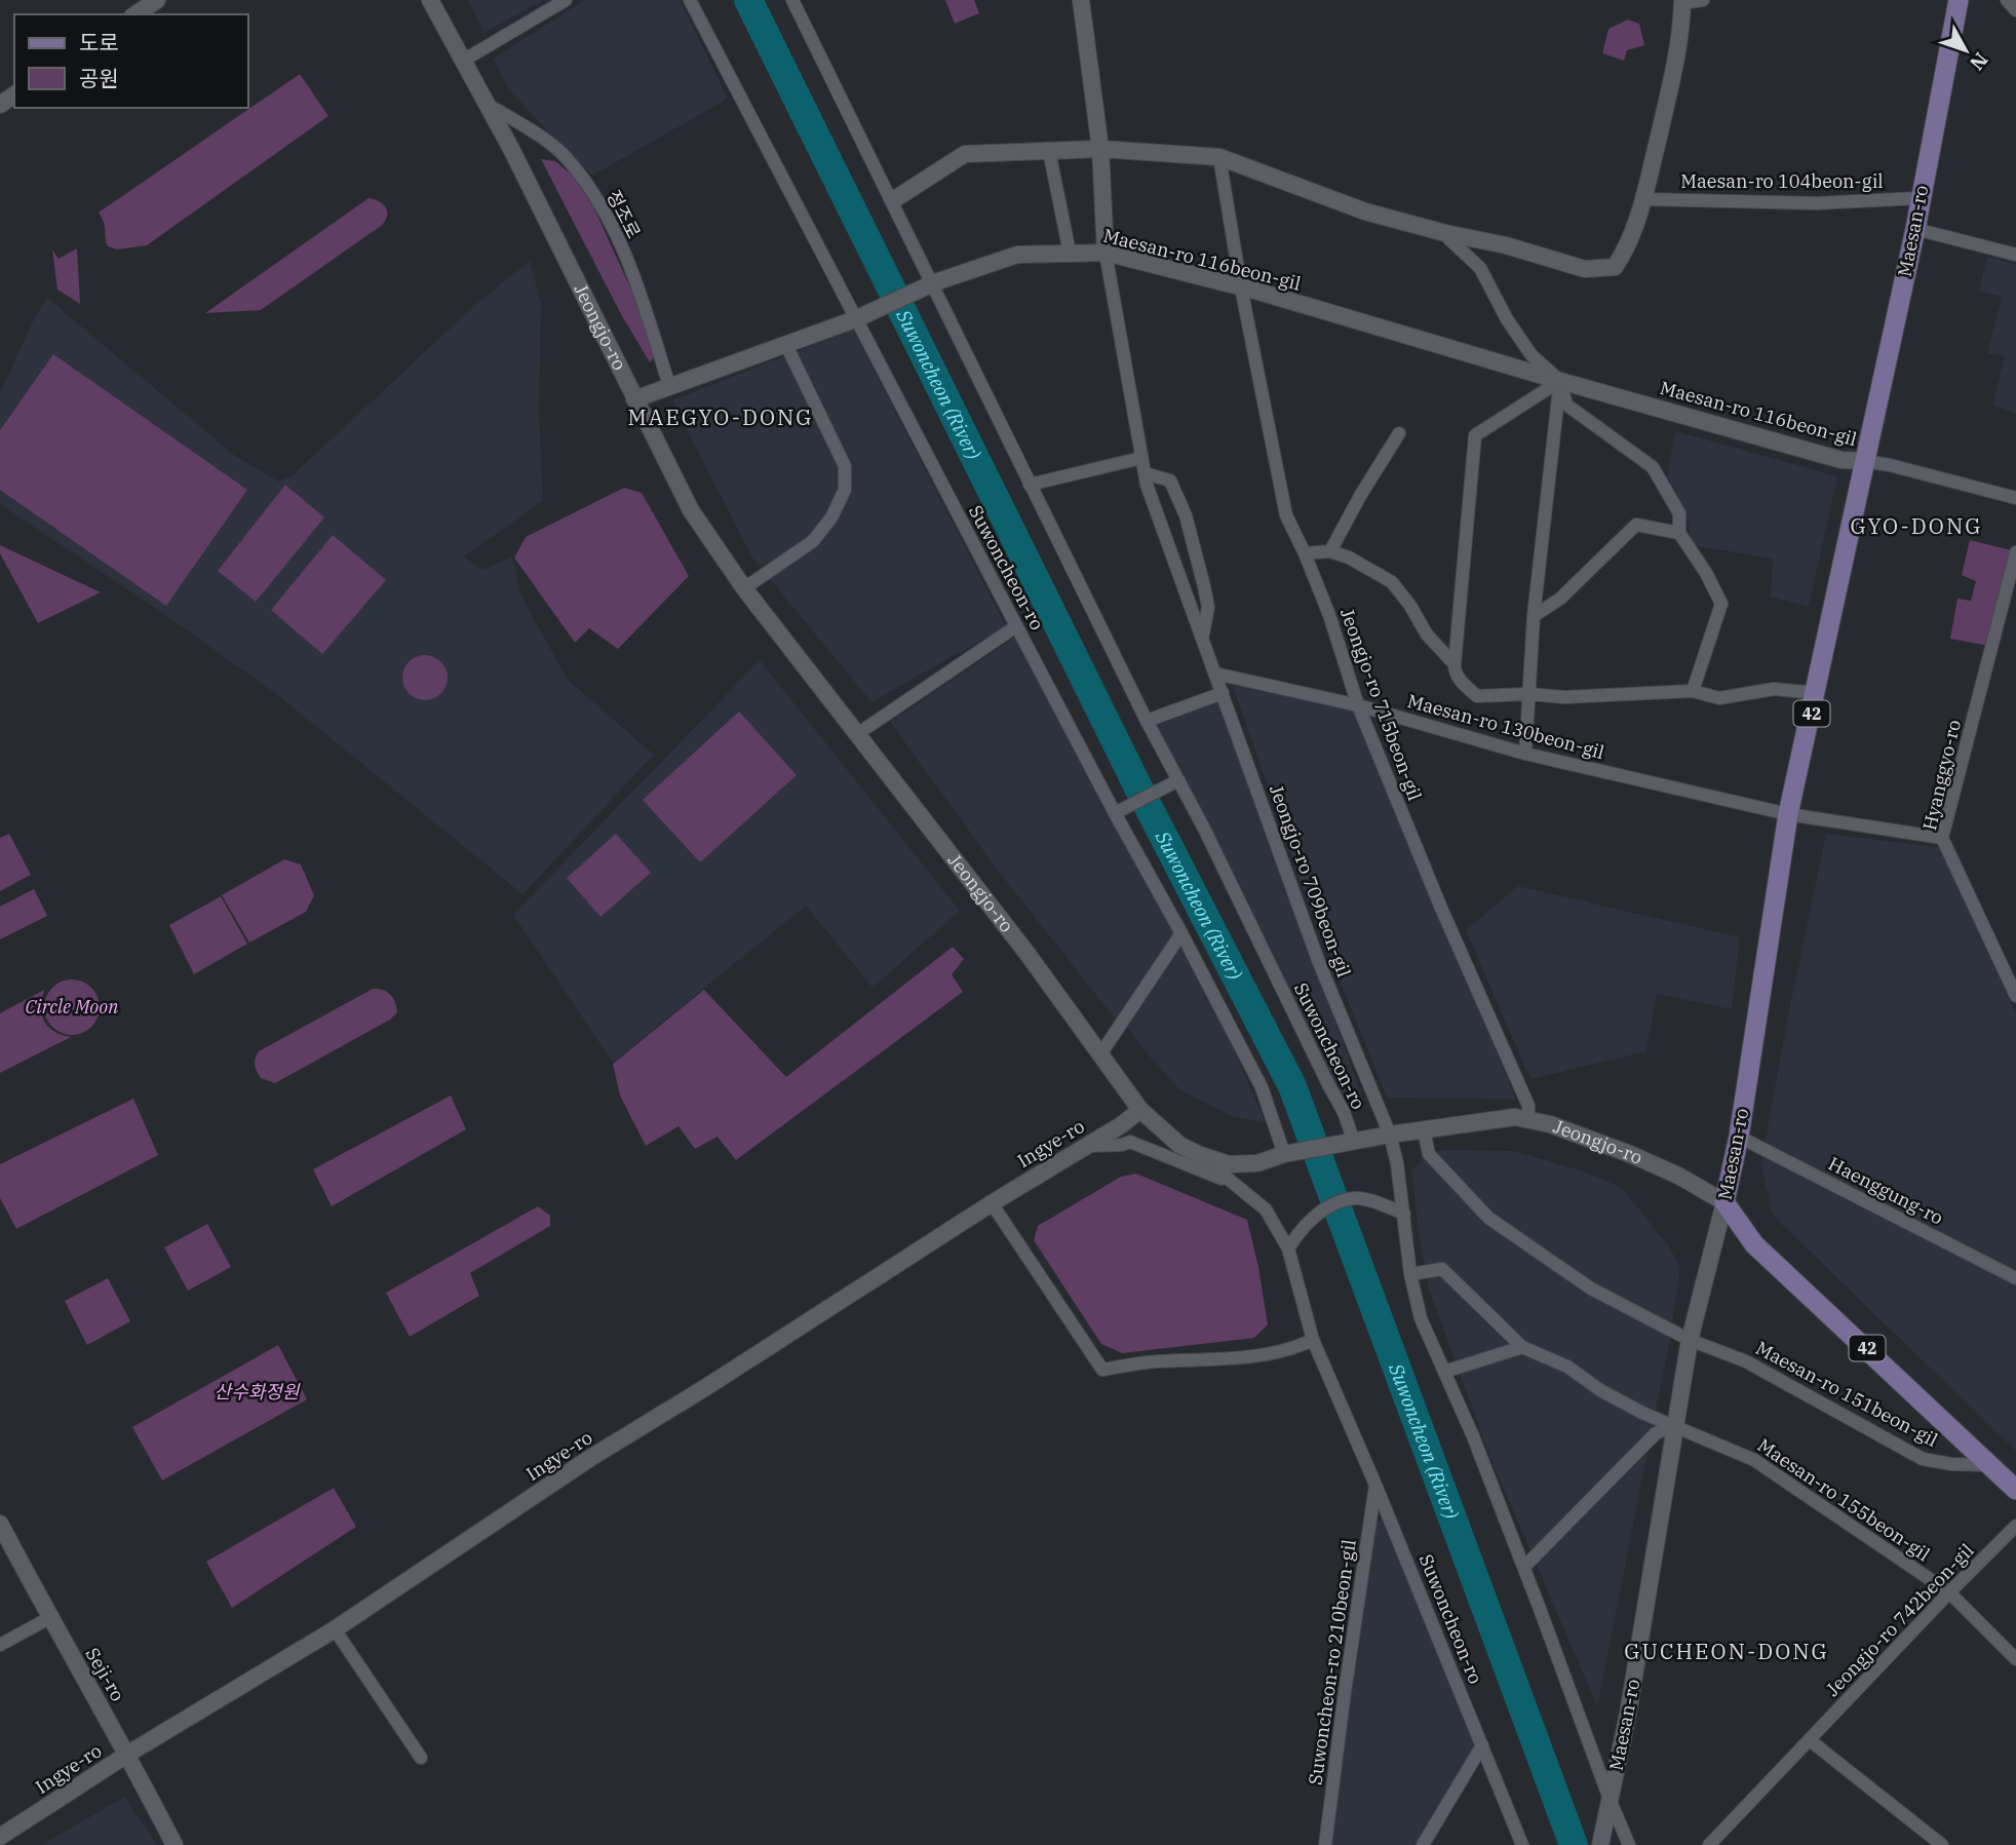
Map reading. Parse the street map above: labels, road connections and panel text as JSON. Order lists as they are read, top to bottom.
{
  "streets": {
    "main road": ["Maesan-ro", "Jeongjo-ro", "42"],
    "street": [
      "Maesan-ro 104beon-gil",
      "정조로",
      "Maesan-ro 116beon-gil",
      "Suwoncheon-ro",
      "Jeongjo-ro 715beon-gil",
      "Maesan-ro 130beon-gil",
      "Hyanggyo-ro",
      "Jeongjo-ro 709beon-gil",
      "Ingye-ro",
      "Haenggung-ro",
      "Maesan-ro 151beon-gil",
      "Maesan-ro 155beon-gil",
      "Jeongjo-ro 742beon-gil",
      "Suwoncheon-ro 210beon-gil",
      "Seji-ro"
    ]
  },
  "crossings": [
    ["Maesan-ro 104beon-gil", "Maesan-ro"],
    ["정조로", "Maesan-ro 116beon-gil"],
    ["정조로", "Jeongjo-ro"],
    ["Maesan-ro", "Maesan-ro 116beon-gil"],
    ["Maesan-ro", "Jeongjo-ro"],
    ["Maesan-ro", "Maesan-ro 130beon-gil"],
    ["Maesan-ro", "Haenggung-ro"],
    ["Maesan-ro", "Maesan-ro 151beon-gil"],
    ["Maesan-ro", "Maesan-ro 155beon-gil"],
    ["Maesan-ro 116beon-gil", "Jeongjo-ro"],
    ["Maesan-ro 116beon-gil", "Suwoncheon-ro"],
    ["Maesan-ro 116beon-gil", "Jeongjo-ro 715beon-gil"],
    ["Maesan-ro 116beon-gil", "Jeongjo-ro 709beon-gil"],
    ["Jeongjo-ro", "Suwoncheon-ro"],
    ["Jeongjo-ro", "Jeongjo-ro 715beon-gil"],
    ["Jeongjo-ro", "Jeongjo-ro 709beon-gil"],
    ["Jeongjo-ro", "Ingye-ro"],
    ["Jeongjo-ro", "Maesan-ro 151beon-gil"],
    ["Suwoncheon-ro", "Suwoncheon-ro 210beon-gil"],
    ["Jeongjo-ro 715beon-gil", "Maesan-ro 130beon-gil"],
    ["Maesan-ro 130beon-gil", "Hyanggyo-ro"],
    ["Maesan-ro 130beon-gil", "Jeongjo-ro 709beon-gil"],
    ["Ingye-ro", "Seji-ro"],
    ["Maesan-ro 155beon-gil", "Jeongjo-ro 742beon-gil"]
  ],
  "districts": ["MAEGYO-DONG", "GYO-DONG", "GUCHEON-DONG"],
  "water": ["Suwoncheon (River)"],
  "parks": ["Circle Moon", "산수화정원"],
  "legend": ["도로", "공원"],
  "north": "bottom right"
}
